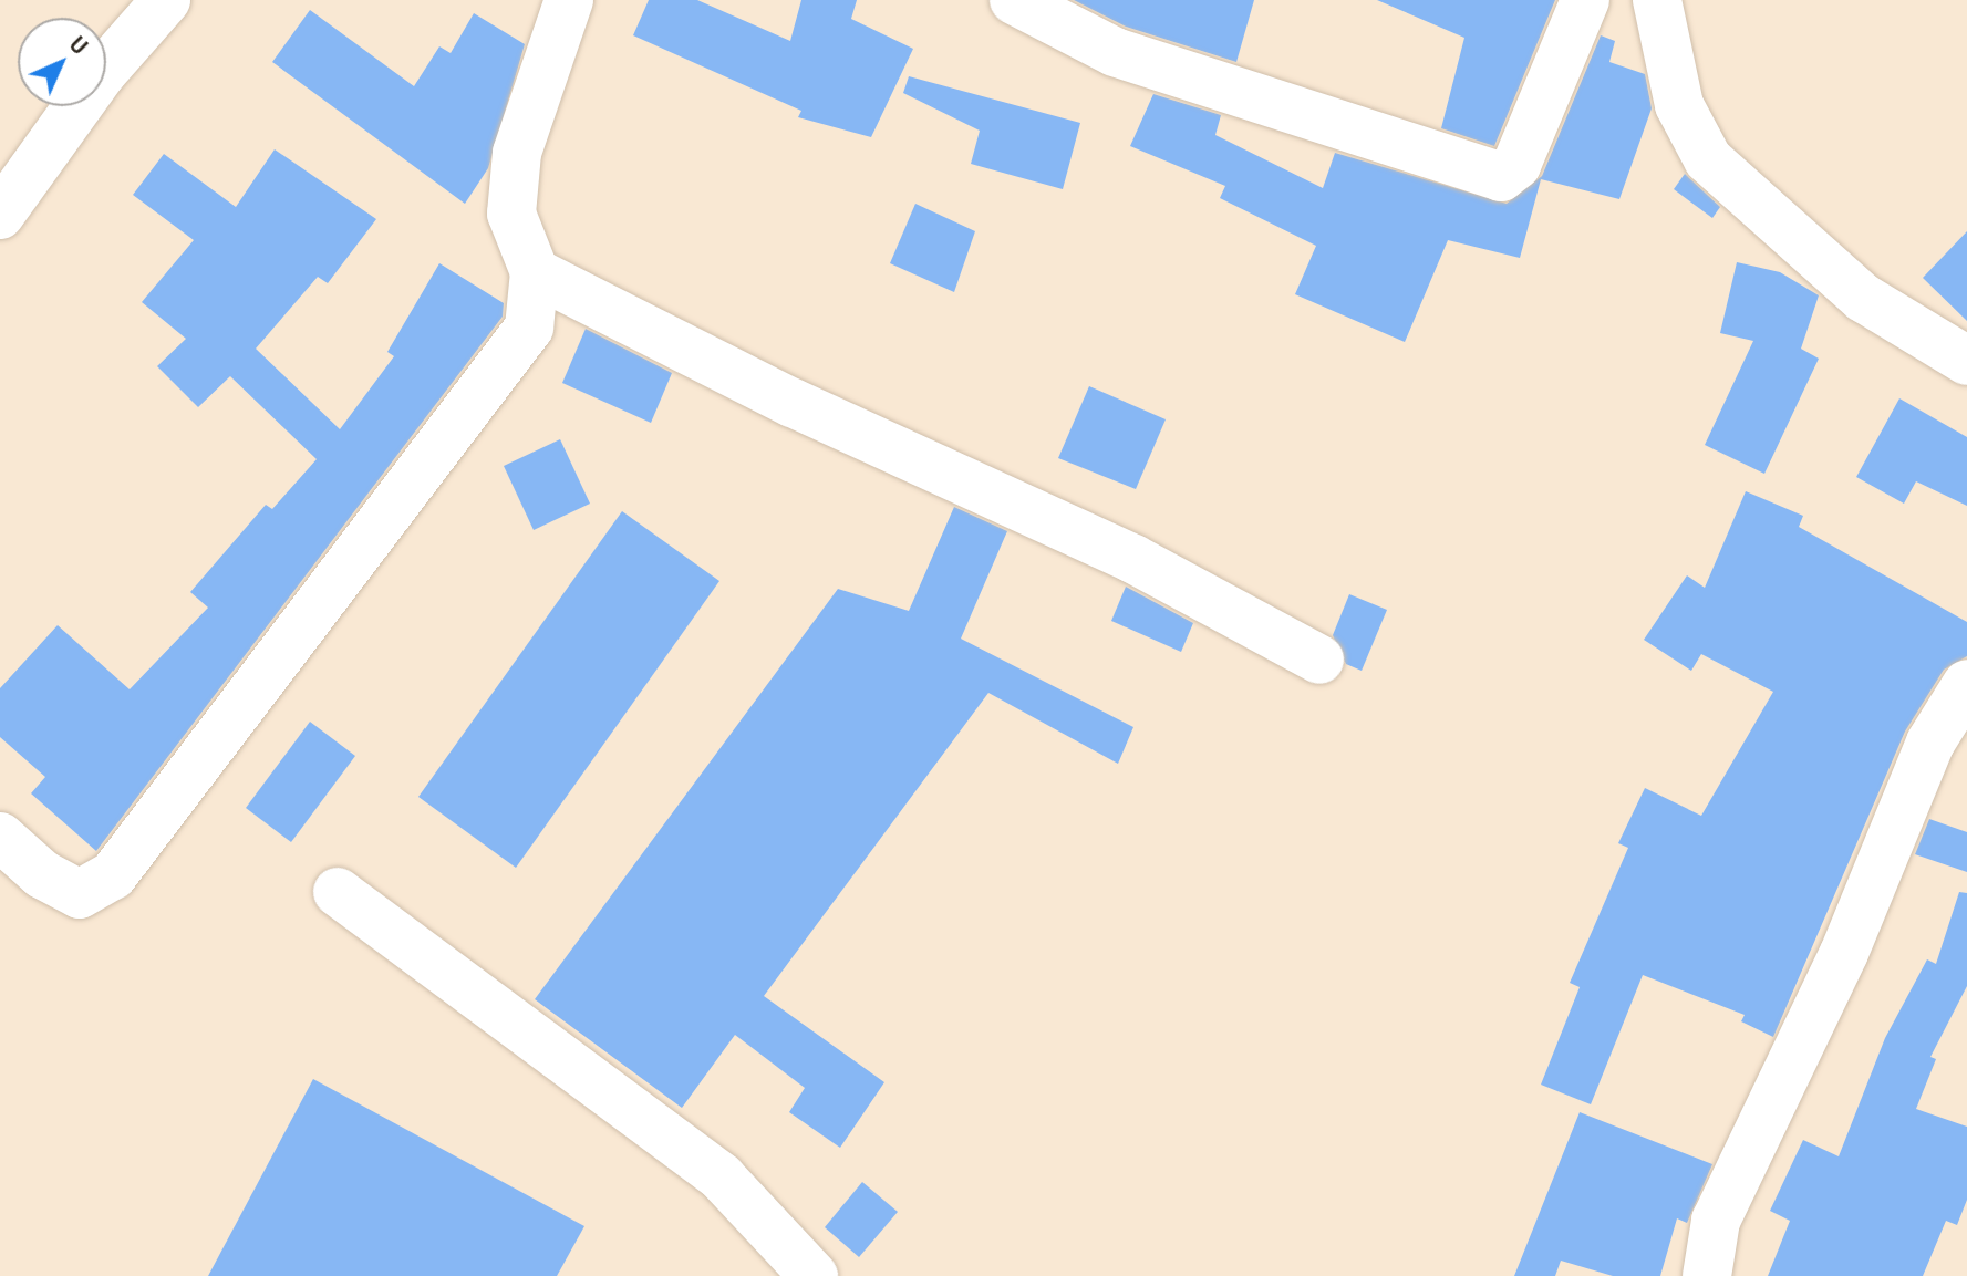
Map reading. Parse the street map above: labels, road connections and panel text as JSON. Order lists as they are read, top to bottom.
{
  "north": "top right"
}
